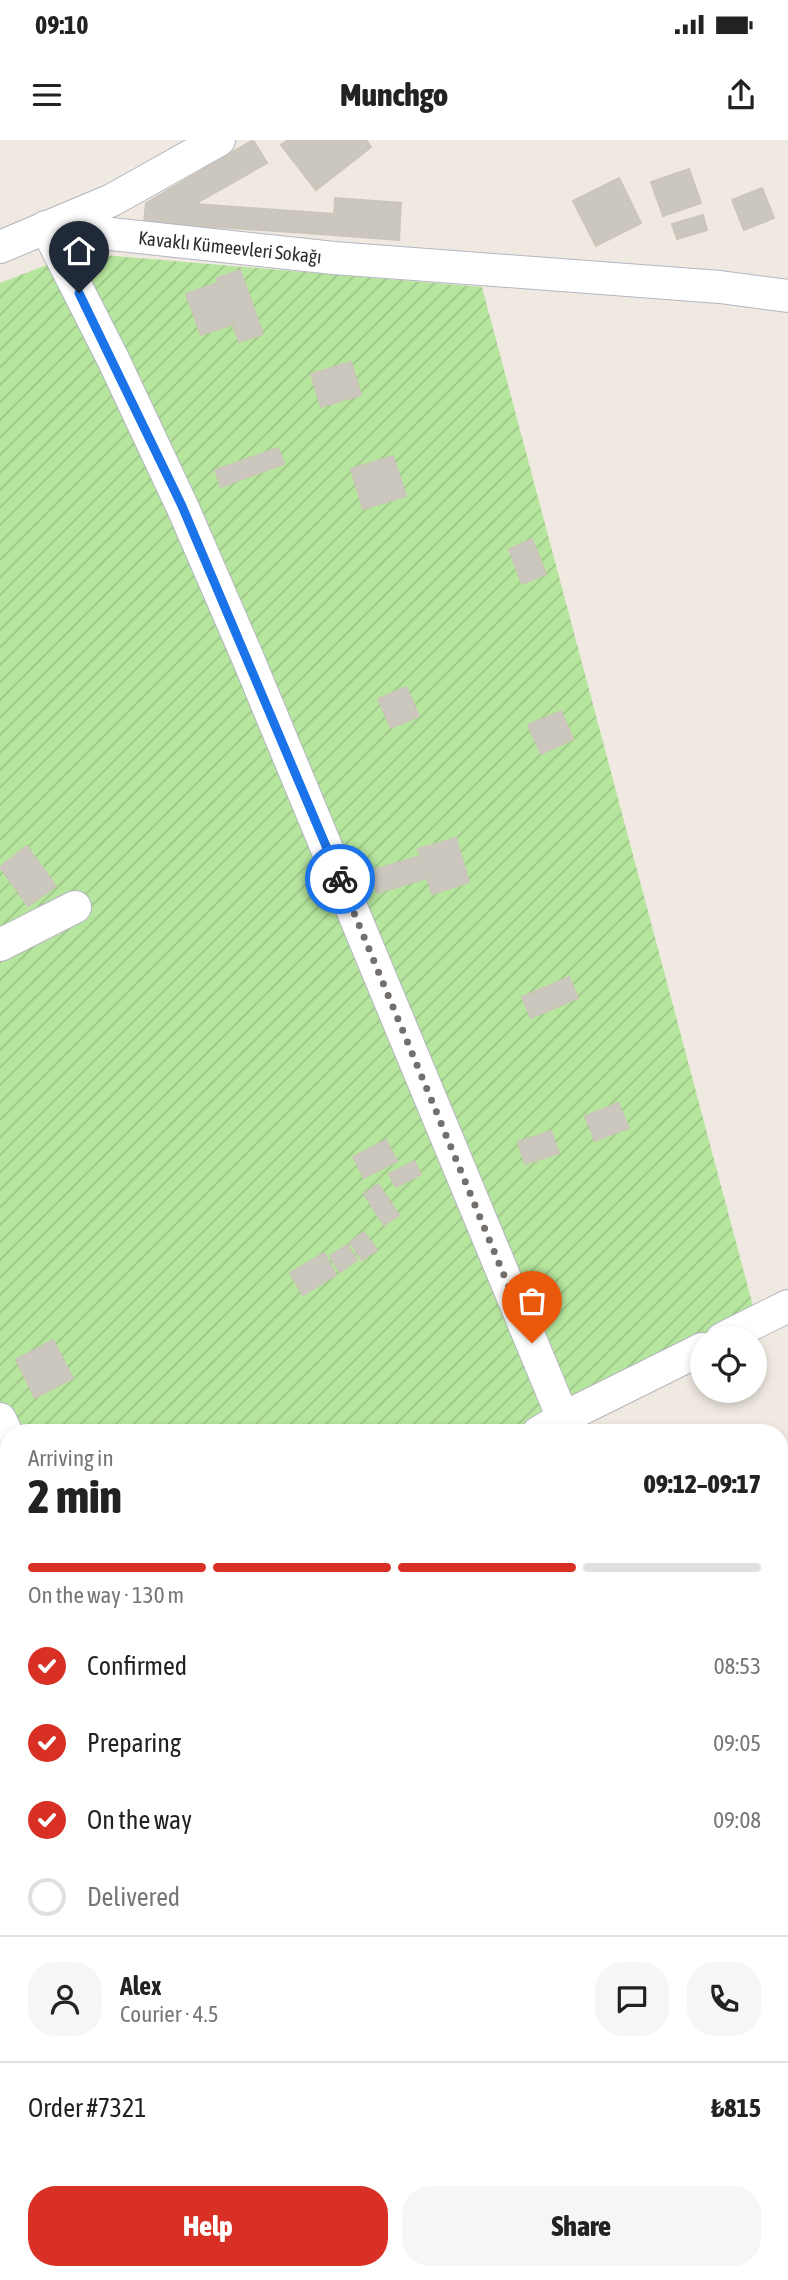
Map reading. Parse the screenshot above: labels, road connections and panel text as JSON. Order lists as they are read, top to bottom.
{
  "streets": {
    "street": ["Kavaklı Kümeevleri Sokağı"]
  },
  "page": {
    "status": "09:10",
    "header": "Munchgo",
    "heading": ["2 min", "Arriving in", "09:12–09:17"],
    "panel": [
      "Alex",
      "Courier · 4.5",
      "Order #7321",
      "₺815"
    ],
    "bar": "On the way · 130 m",
    "list": [
      ["Confirmed", "08:53"],
      ["Preparing", "09:05"],
      ["On the way", "09:08"],
      "Delivered"
    ],
    "buttons": ["Help", "Share"]
  }
}
